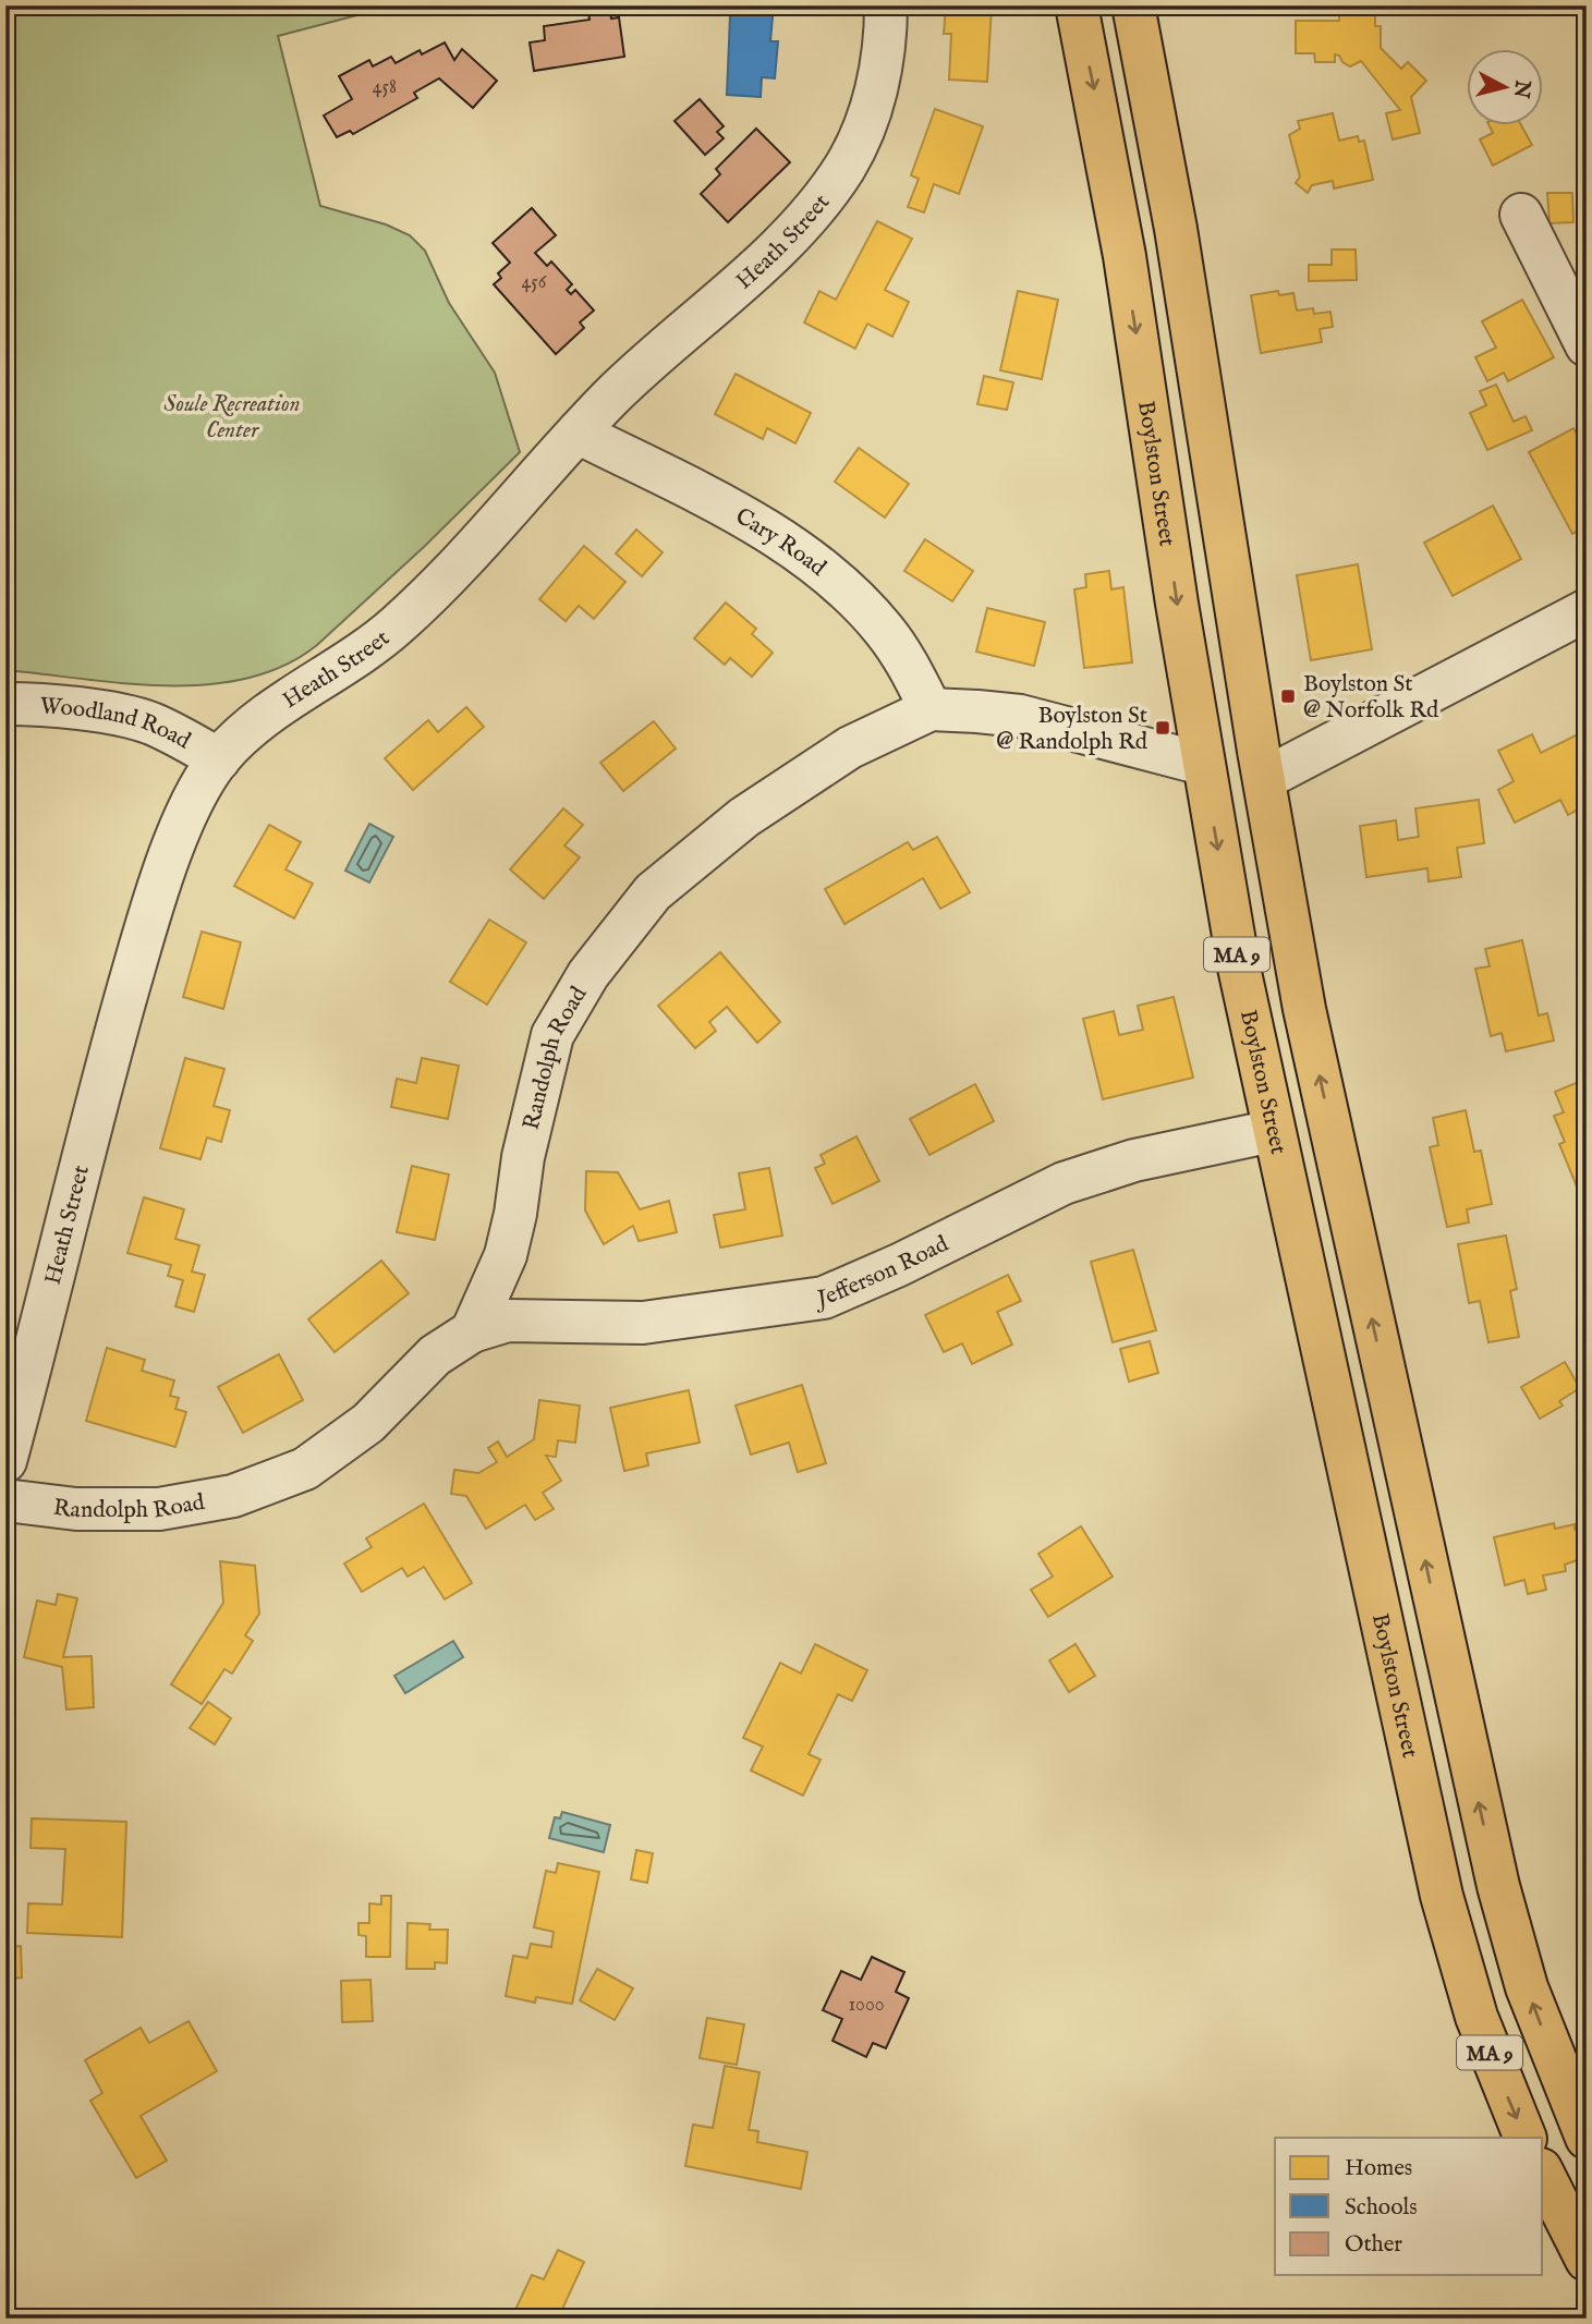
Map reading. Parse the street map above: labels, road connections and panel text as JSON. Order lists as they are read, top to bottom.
{
  "streets": {
    "highway": ["Boylston Street", "MA 9"],
    "street": [
      "Heath Street",
      "Cary Road",
      "Woodland Road",
      "Randolph Road",
      "Jefferson Road"
    ]
  },
  "crossings": [
    ["Heath Street", "Cary Road"],
    ["Heath Street", "Woodland Road"],
    ["Boylston Street", "Randolph Road"],
    ["Boylston Street", "Jefferson Road"],
    ["Cary Road", "Randolph Road"],
    ["Randolph Road", "Jefferson Road"]
  ],
  "parks": ["Soule Recreation Center"],
  "places": {
    "transit": ["Boylston St @ Norfolk Rd", "Boylston St @ Randolph Rd"]
  },
  "house_numbers": ["458", "456", "1000"],
  "legend": ["Homes", "Schools", "Other"],
  "north": "right"
}
